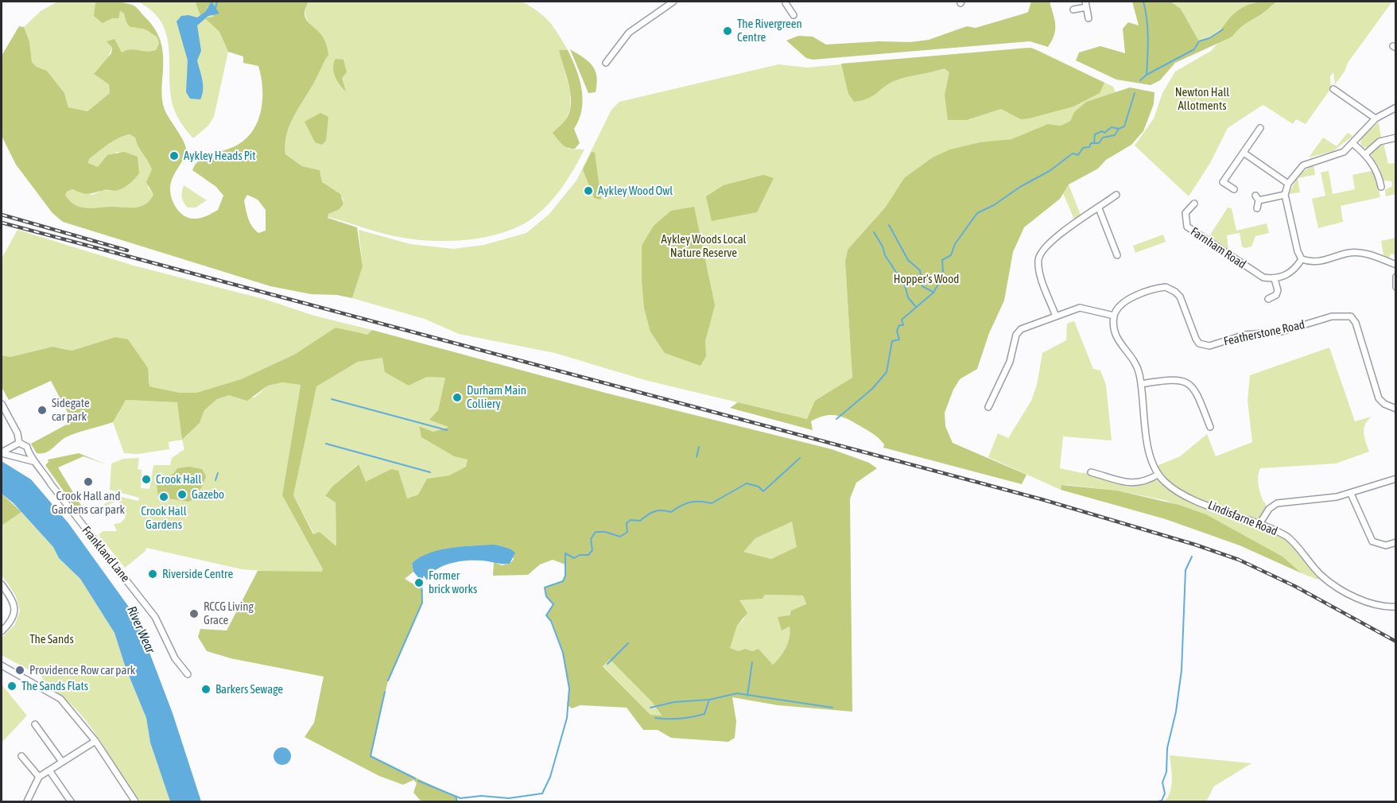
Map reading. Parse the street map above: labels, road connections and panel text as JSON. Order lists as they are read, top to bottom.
{
  "streets": {
    "street": [
      "Farnham Road",
      "Featherstone Road",
      "Lindisfarne Road",
      "Frankland Lane"
    ]
  },
  "water": ["River Wear"],
  "parks": [
    "Newton Hall Allotments",
    "Aykley Woods Local Nature Reserve",
    "Hopper's Wood",
    "The Sands"
  ],
  "places": [
    "The Rivergreen Centre",
    "Aykley Heads Pit",
    "Aykley Wood Owl",
    "Durham Main Colliery",
    "Sidegate car park",
    "Crook Hall",
    "Crook Hall and Gardens car park",
    "Gazebo",
    "Crook Hall Gardens",
    "Riverside Centre",
    "Former brick works",
    "RCCG Living Grace",
    "Providence Row car park",
    "The Sands Flats",
    "Barkers Sewage"
  ]
}
